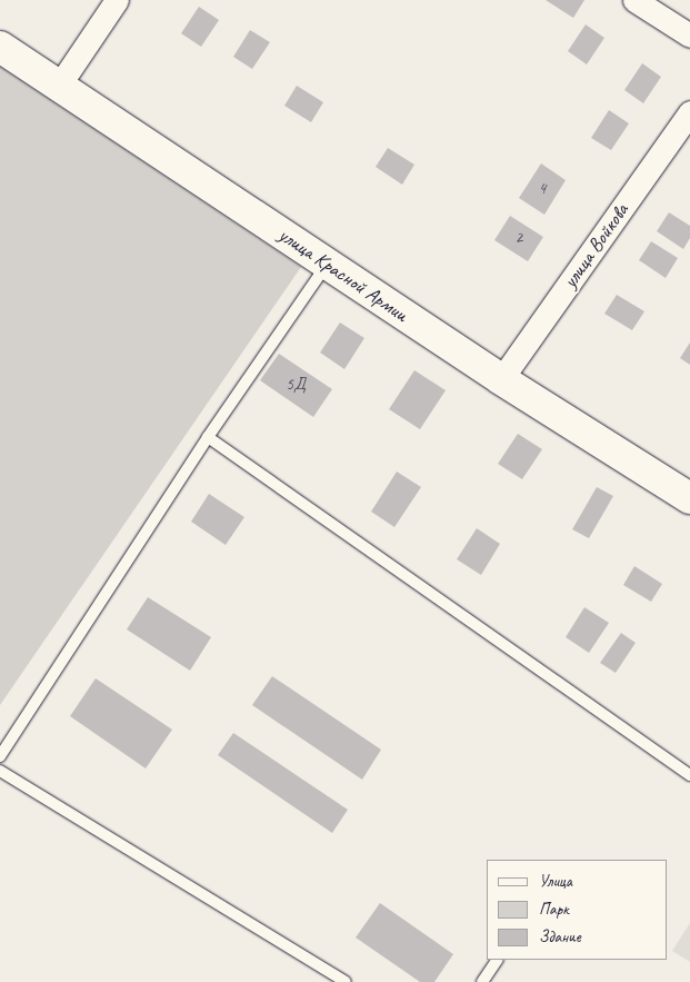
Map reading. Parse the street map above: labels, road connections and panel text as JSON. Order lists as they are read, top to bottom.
{
  "streets": {
    "street": ["улица Войкова", "улица Красной Армии"]
  },
  "crossings": [
    ["улица Войкова", "улица Красной Армии"]
  ],
  "house_numbers": ["4", "2", "5Д"],
  "legend": ["Улица", "Парк", "Здание"]
}
